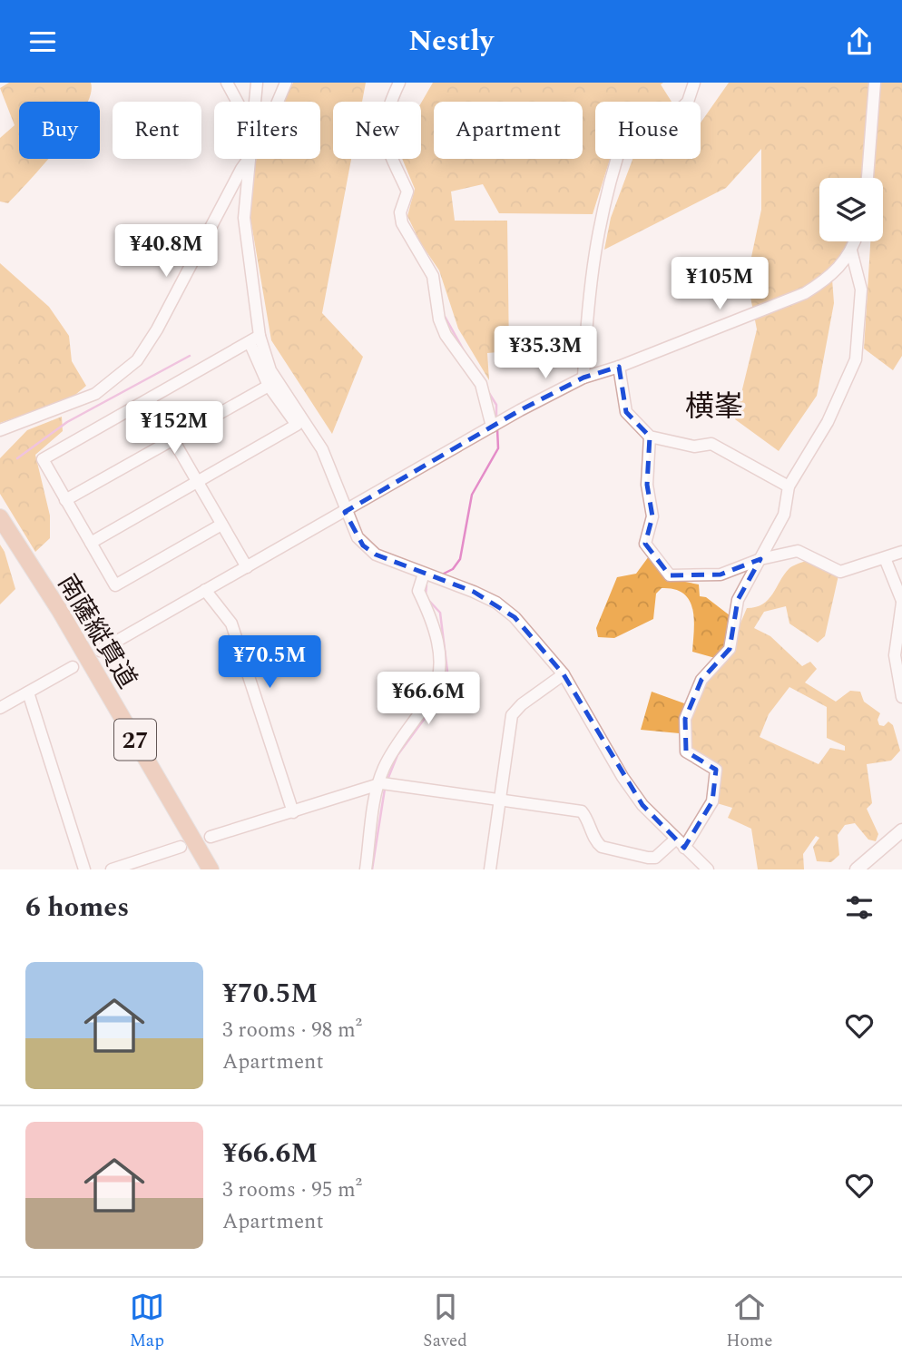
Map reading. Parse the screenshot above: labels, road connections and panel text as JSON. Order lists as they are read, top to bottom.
{
  "streets": {
    "main road": ["南薩縦貫道", "27"]
  },
  "districts": ["横峯"],
  "page": {
    "header": "Nestly",
    "chip": [
      "Buy",
      "Rent",
      "Filters",
      "New",
      "Apartment",
      "House"
    ],
    "price": [
      "¥40.8M",
      "¥105M",
      "¥35.3M",
      "¥152M",
      "¥70.5M",
      "¥66.6M"
    ],
    "heading": "6 homes",
    "list": [
      {
        "name": "¥70.5M",
        "note": "3 rooms · 98 m² · Apartment"
      },
      {
        "name": "¥66.6M",
        "note": "3 rooms · 95 m² · Apartment"
      }
    ],
    "tabs": ["Map", "Saved", "Home"]
  }
}
